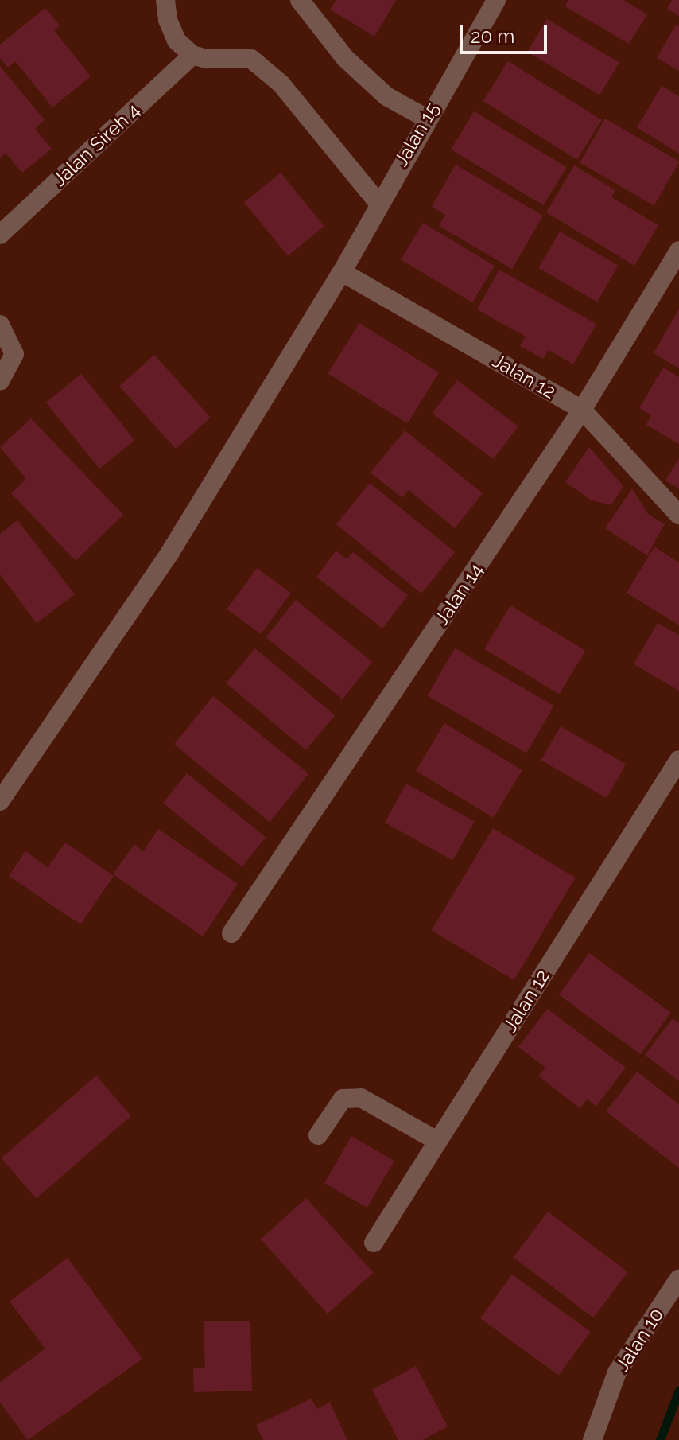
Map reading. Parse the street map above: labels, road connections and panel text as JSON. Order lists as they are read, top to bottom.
{
  "streets": {
    "street": [
      "Jalan 15",
      "Jalan Sireh 4",
      "Jalan 12",
      "Jalan 14",
      "Jalan 10"
    ]
  },
  "crossings": [
    ["Jalan 15", "Jalan 12"],
    ["Jalan 12", "Jalan 14"]
  ],
  "scale_bar": "20 m"
}
